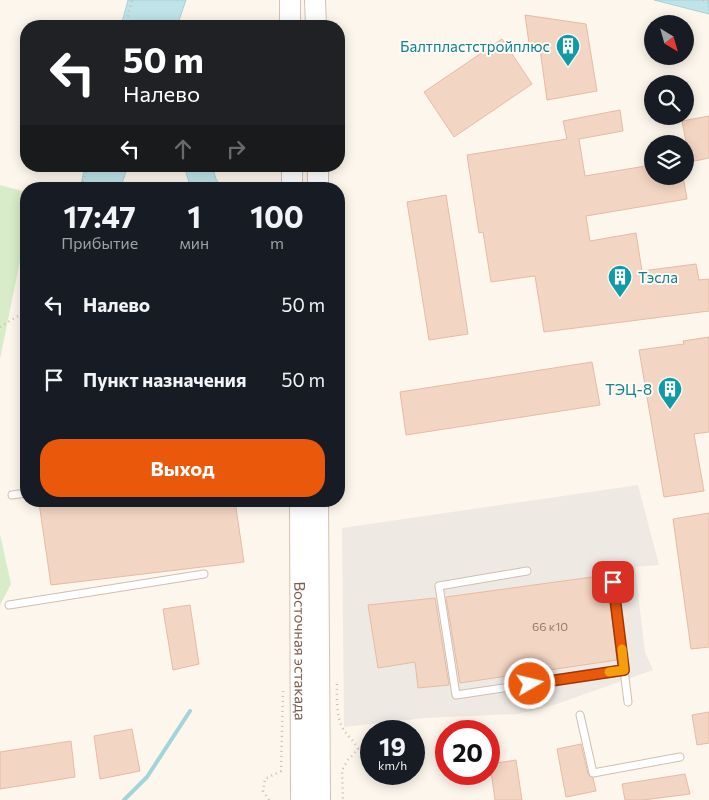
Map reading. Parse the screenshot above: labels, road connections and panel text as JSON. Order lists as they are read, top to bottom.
{
  "streets": {
    "main road": ["Восточная эстакада"]
  },
  "places": {
    "building": ["Балтпластстройплюс", "Тэсла", "ТЭЦ-8"]
  },
  "house_numbers": ["66 к10"],
  "north": "bottom right",
  "page": {
    "turn": ["50 m", "Налево"],
    "eta": [
      "17:47",
      "Прибытие",
      "1",
      "мин",
      "100",
      "m"
    ],
    "list": [
      {
        "name": "Налево",
        "value": "50 m"
      },
      {
        "name": "Пункт назначения",
        "value": "50 m"
      }
    ],
    "buttons": "Выход",
    "speed": "19 km/h",
    "limit": "20"
  }
}
